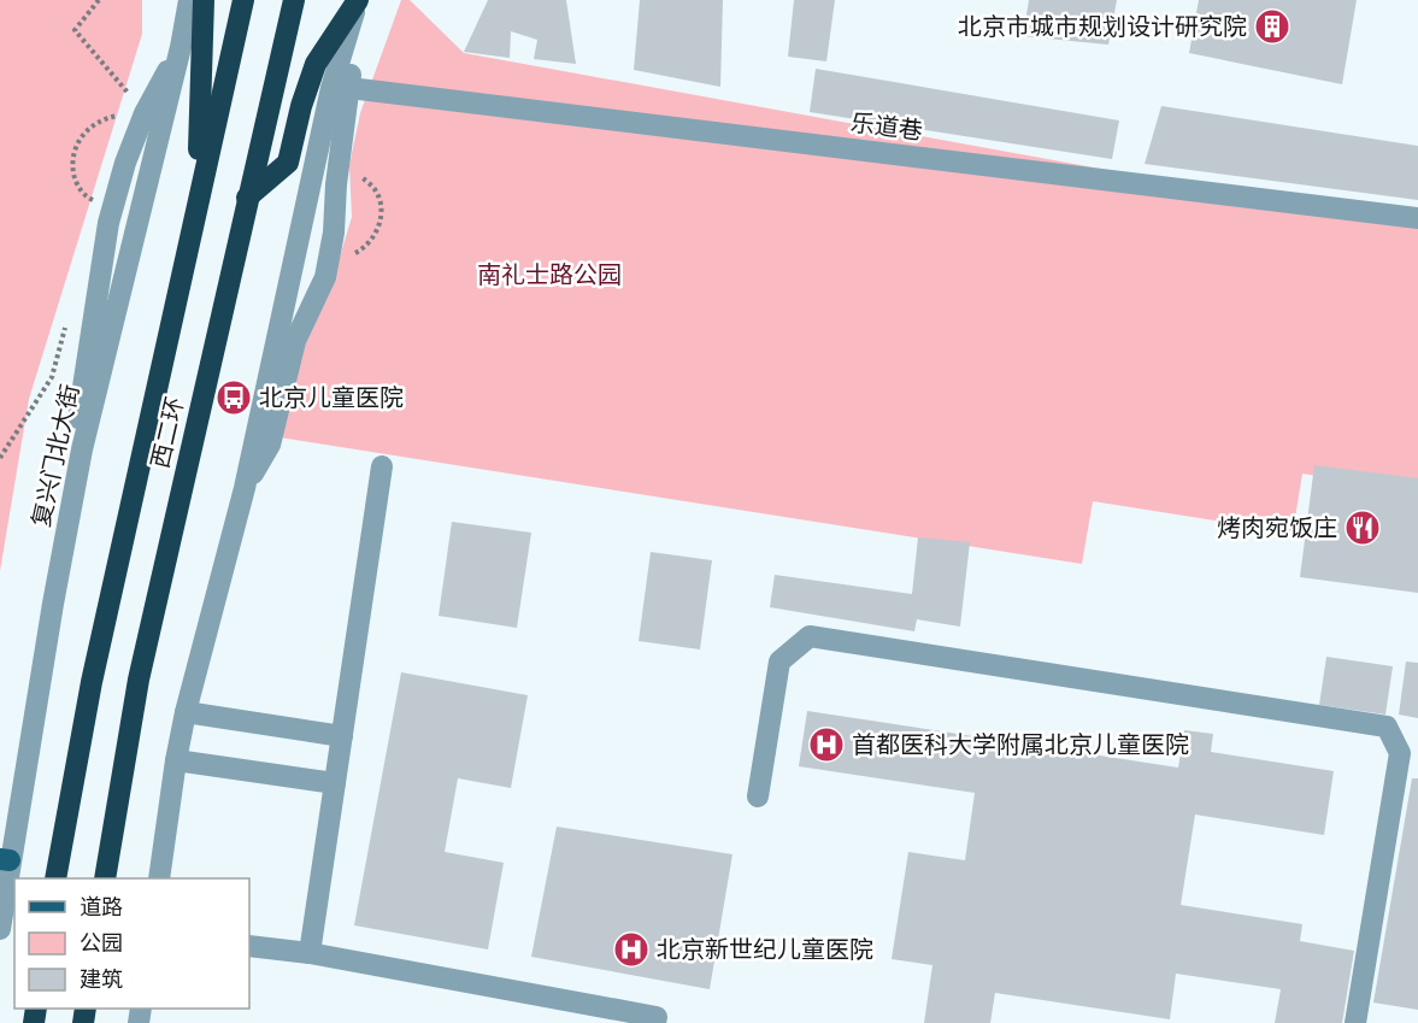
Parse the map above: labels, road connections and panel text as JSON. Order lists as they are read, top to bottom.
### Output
{
  "streets": {
    "highway": ["西二环"],
    "street": ["乐道巷", "复兴门北大街"]
  },
  "parks": ["南礼士路公园"],
  "places": {
    "building": ["北京市城市规划设计研究院"],
    "bus stop": ["北京儿童医院"],
    "restaurant": ["烤肉宛饭庄"],
    "hospital": ["首都医科大学附属北京儿童医院", "北京新世纪儿童医院"]
  },
  "legend": ["道路", "公园", "建筑"]
}
